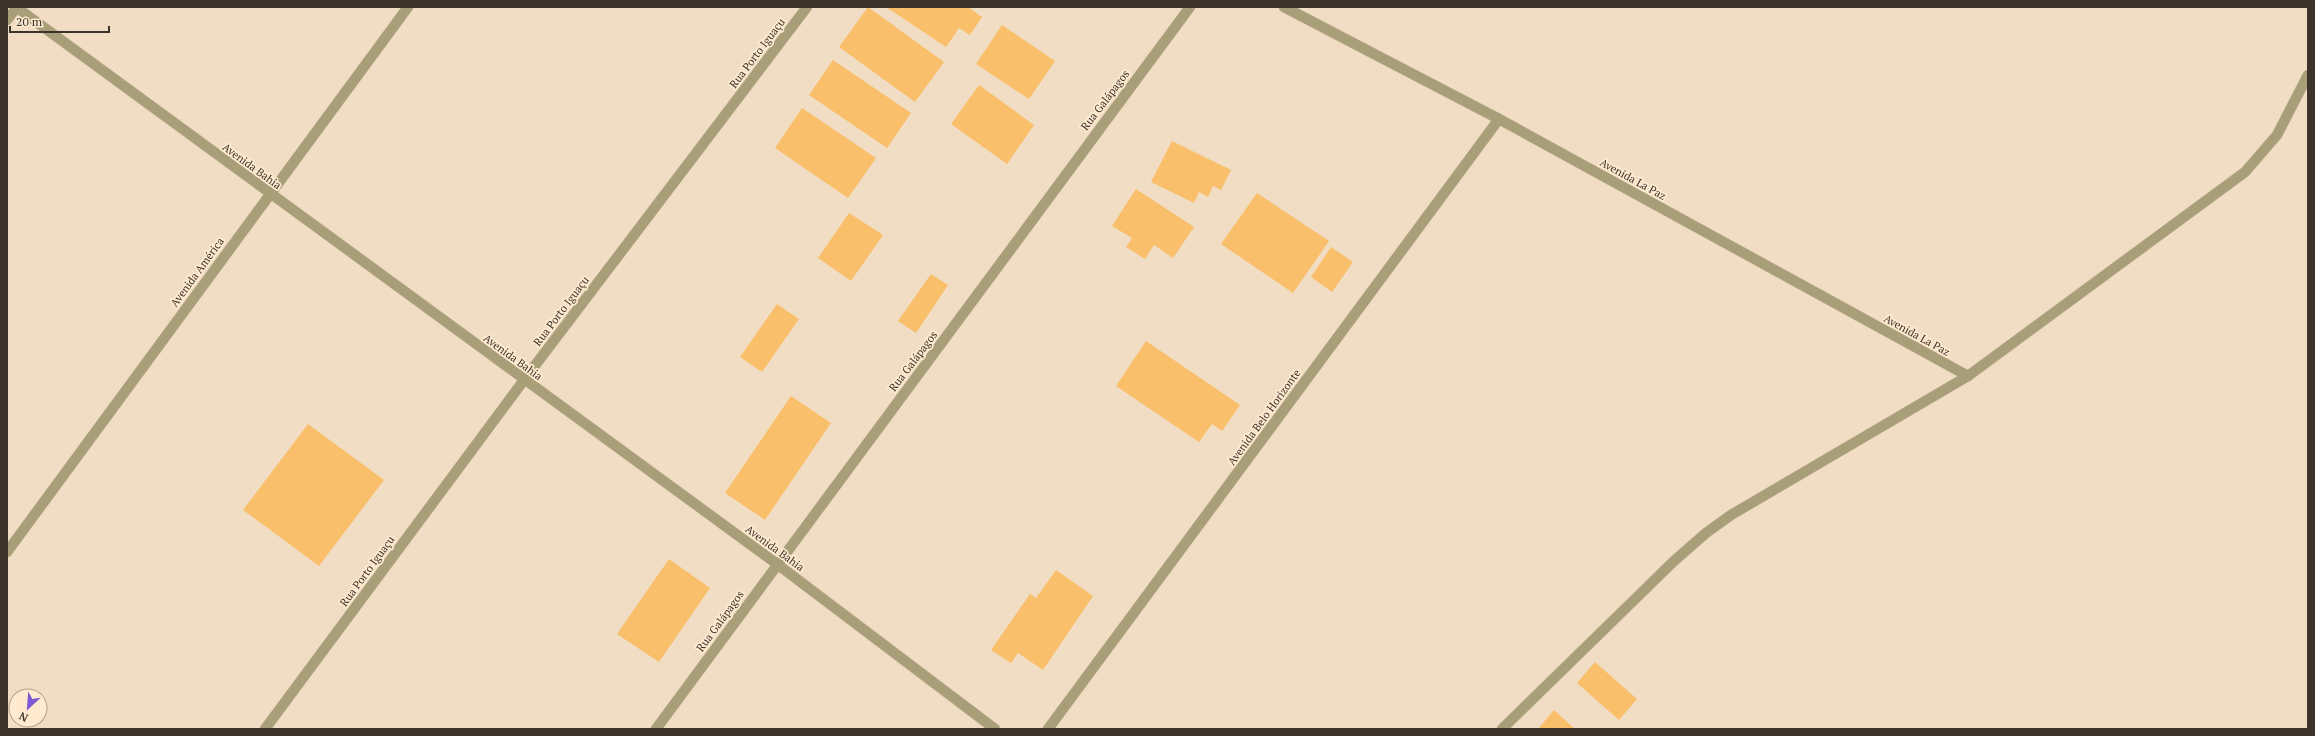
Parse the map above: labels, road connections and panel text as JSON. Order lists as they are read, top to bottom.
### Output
{
  "streets": {
    "street": [
      "Rua Porto Iguaçu",
      "Rua Galápagos",
      "Avenida Bahia",
      "Avenida La Paz",
      "Avenida América",
      "Avenida Belo Horizonte"
    ]
  },
  "crossings": [
    ["Rua Porto Iguaçu", "Avenida Bahia"],
    ["Rua Galápagos", "Avenida Bahia"],
    ["Avenida Bahia", "Avenida América"],
    ["Avenida La Paz", "Avenida Belo Horizonte"]
  ],
  "scale_bar": "20 m",
  "north": "bottom left"
}
